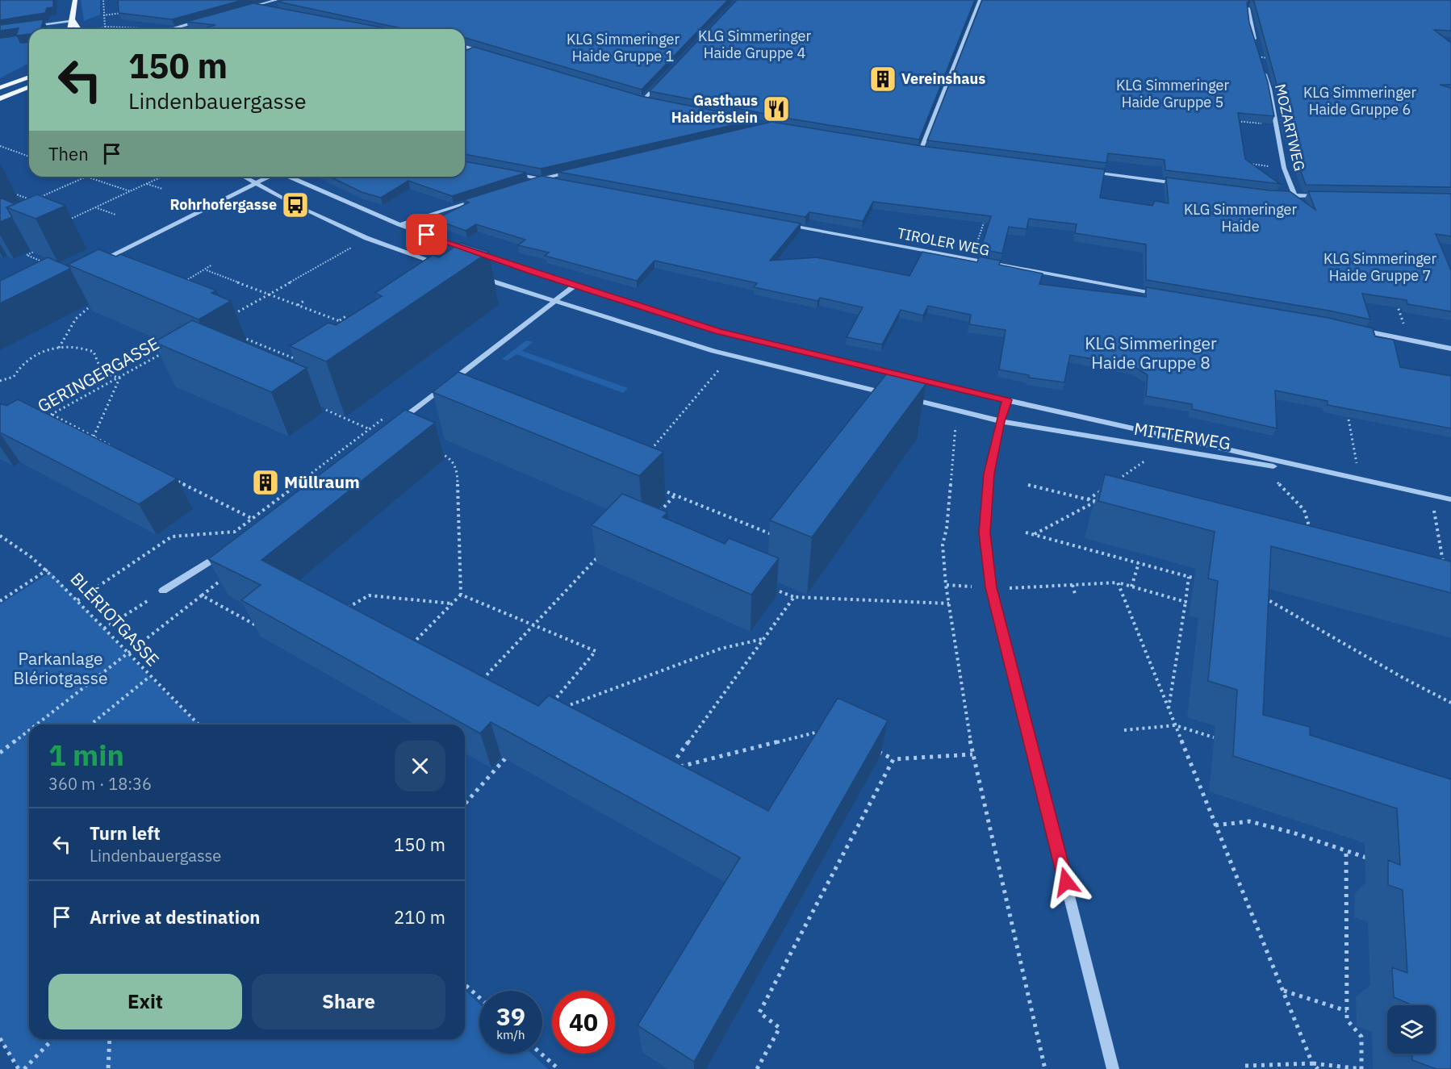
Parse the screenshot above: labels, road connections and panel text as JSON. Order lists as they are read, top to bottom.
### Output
{
  "streets": {
    "street": ["MOZARTWEG", "TIROLER WEG", "MITTERWEG"],
    "path": ["GERINGERGASSE", "BLÉRIOTGASSE"]
  },
  "parks": [
    "KLG Simmeringer Haide Gruppe 4",
    "KLG Simmeringer Haide Gruppe 1",
    "KLG Simmeringer Haide Gruppe 5",
    "KLG Simmeringer Haide Gruppe 6",
    "KLG Simmeringer Haide",
    "KLG Simmeringer Haide Gruppe 7",
    "KLG Simmeringer Haide Gruppe 8",
    "Parkanlage Blériotgasse"
  ],
  "places": {
    "building": ["Vereinshaus", "Müllraum"],
    "restaurant": ["Gasthaus Haideröslein"],
    "bus stop": ["Rohrhofergasse"]
  },
  "page": {
    "turn": ["150 m", "Lindenbauergasse"],
    "then": "Then",
    "heading": ["1 min", "360 m · 18:36"],
    "list": [
      {
        "name": "Turn left",
        "note": "Lindenbauergasse",
        "value": "150 m"
      },
      {
        "name": "Arrive at destination",
        "value": "210 m"
      }
    ],
    "buttons": ["Exit", "Share"],
    "speed": "39 km/h",
    "limit": "40"
  }
}
